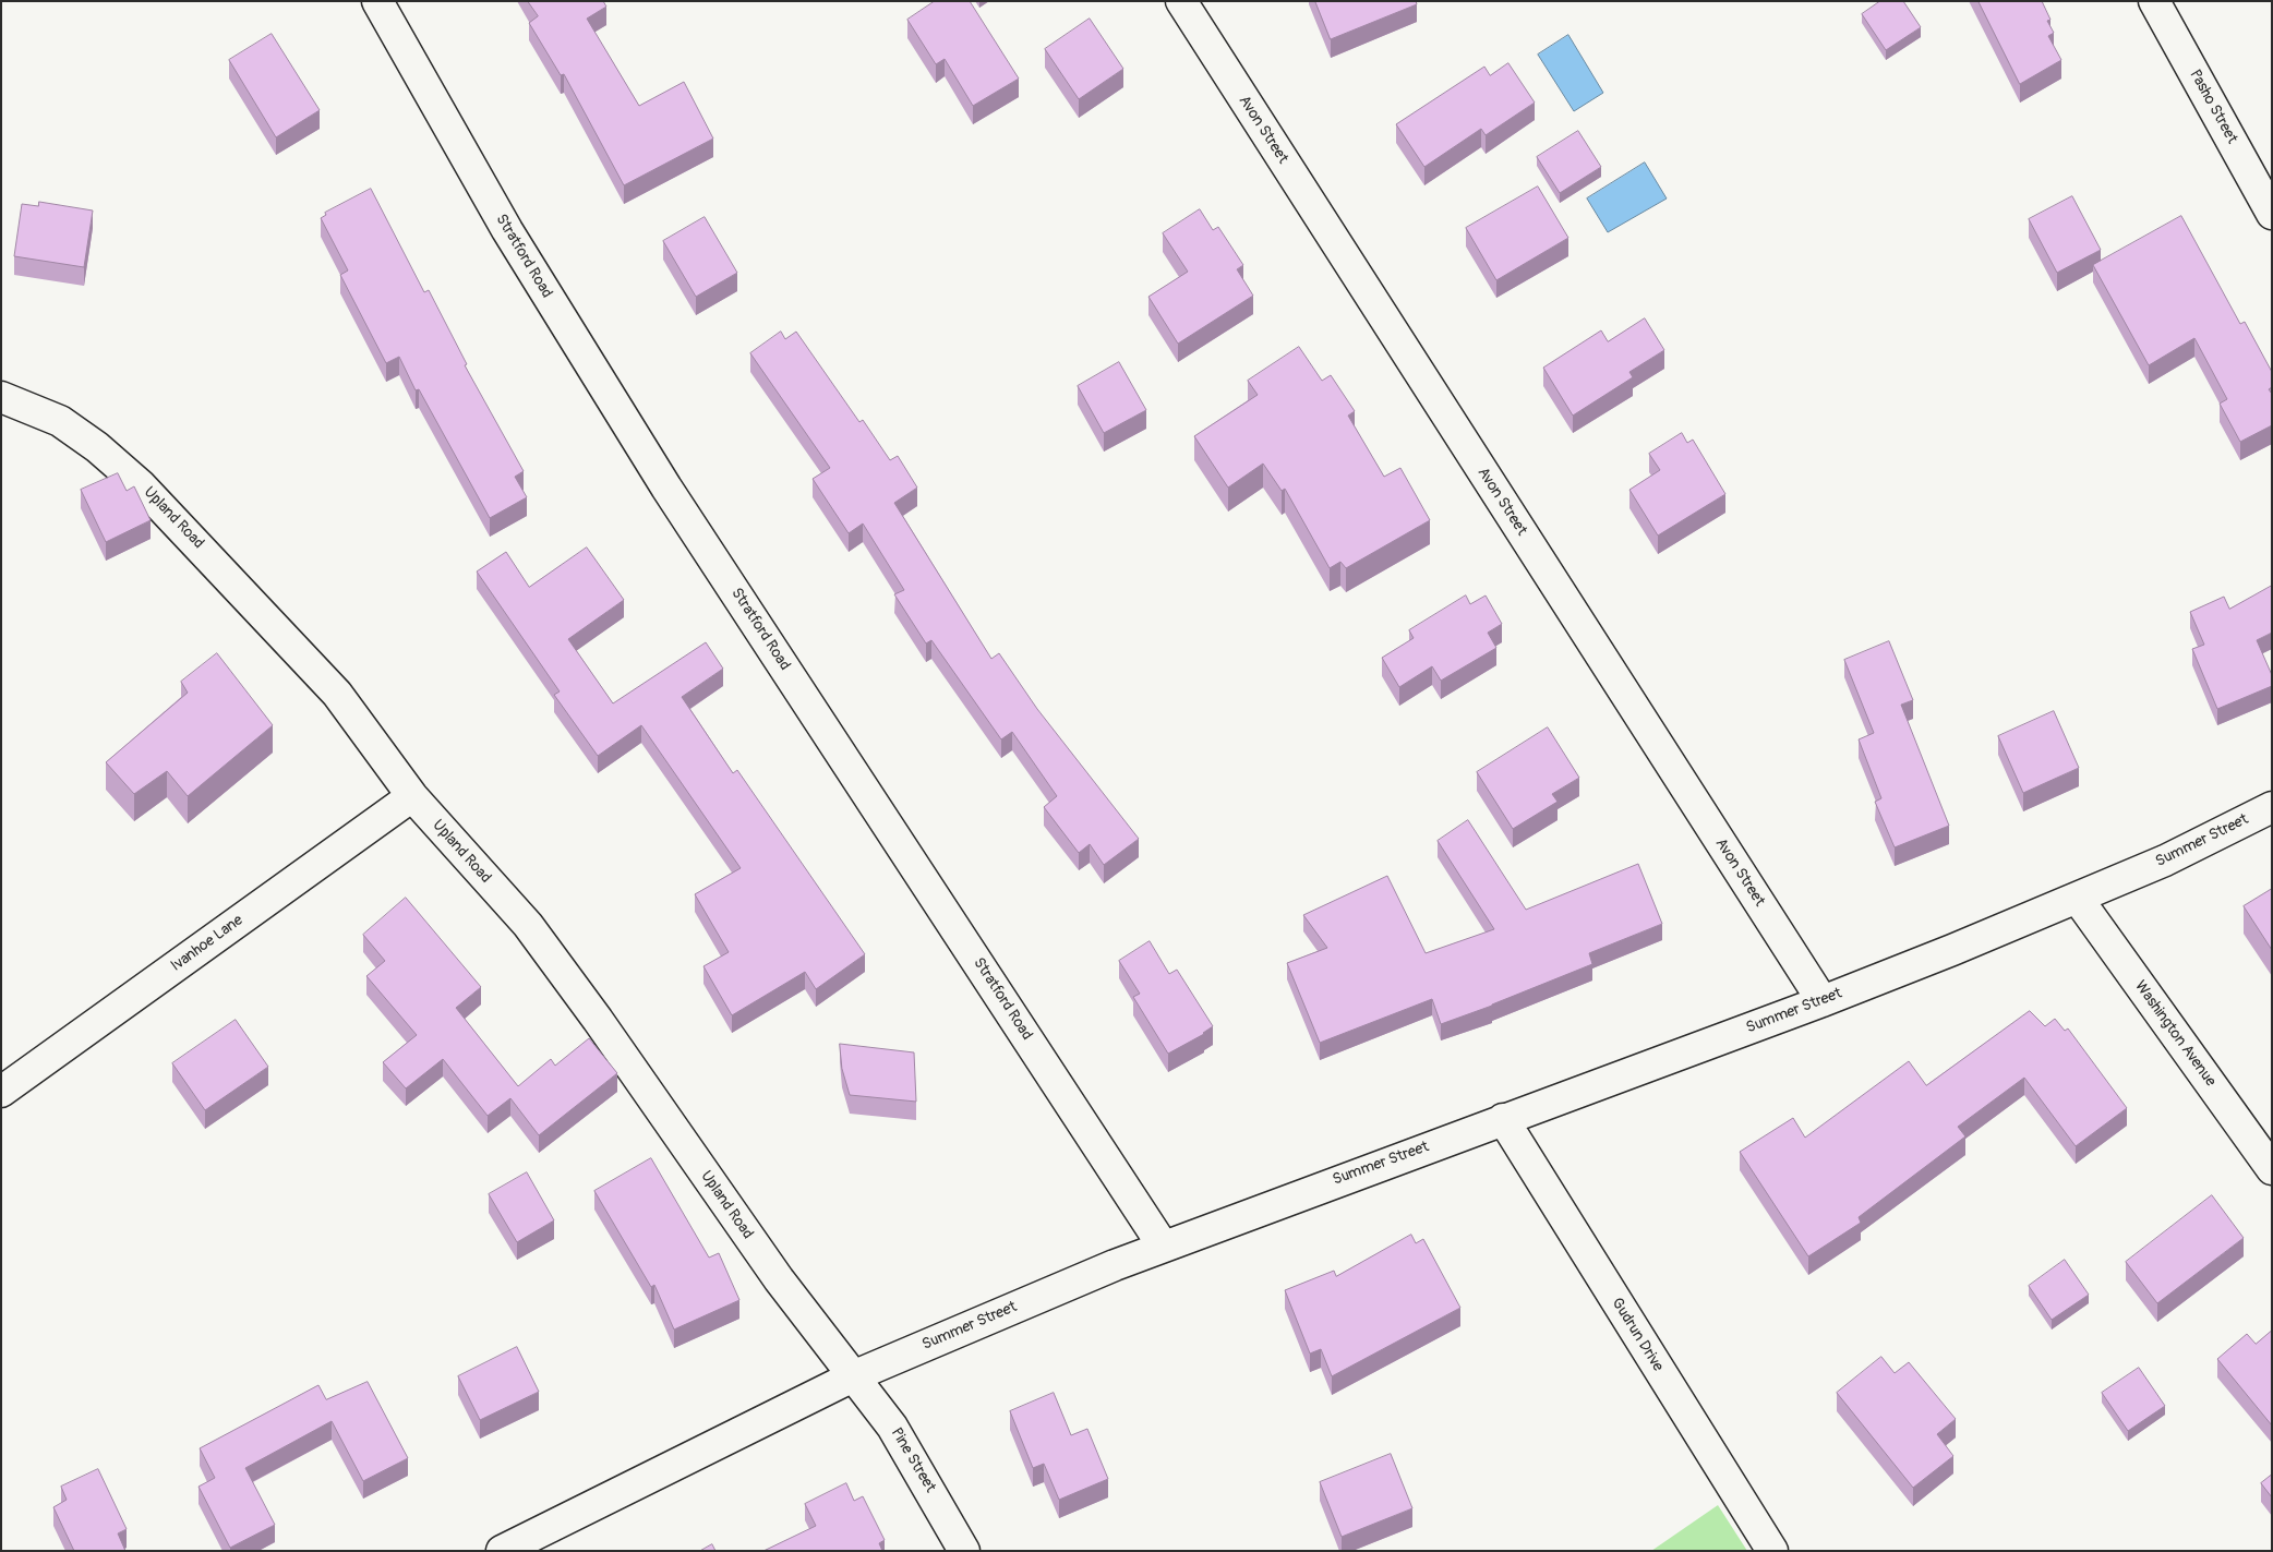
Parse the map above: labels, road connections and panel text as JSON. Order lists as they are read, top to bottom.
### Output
{
  "streets": {
    "street": [
      "Pasho Street",
      "Avon Street",
      "Stratford Road",
      "Upland Road",
      "Summer Street",
      "Ivanhoe Lane",
      "Washington Avenue",
      "Gudrun Drive",
      "Pine Street"
    ]
  },
  "crossings": [
    ["Avon Street", "Summer Street"],
    ["Stratford Road", "Summer Street"],
    ["Upland Road", "Summer Street"],
    ["Upland Road", "Ivanhoe Lane"],
    ["Upland Road", "Pine Street"],
    ["Summer Street", "Washington Avenue"],
    ["Summer Street", "Gudrun Drive"],
    ["Summer Street", "Pine Street"]
  ]
}
